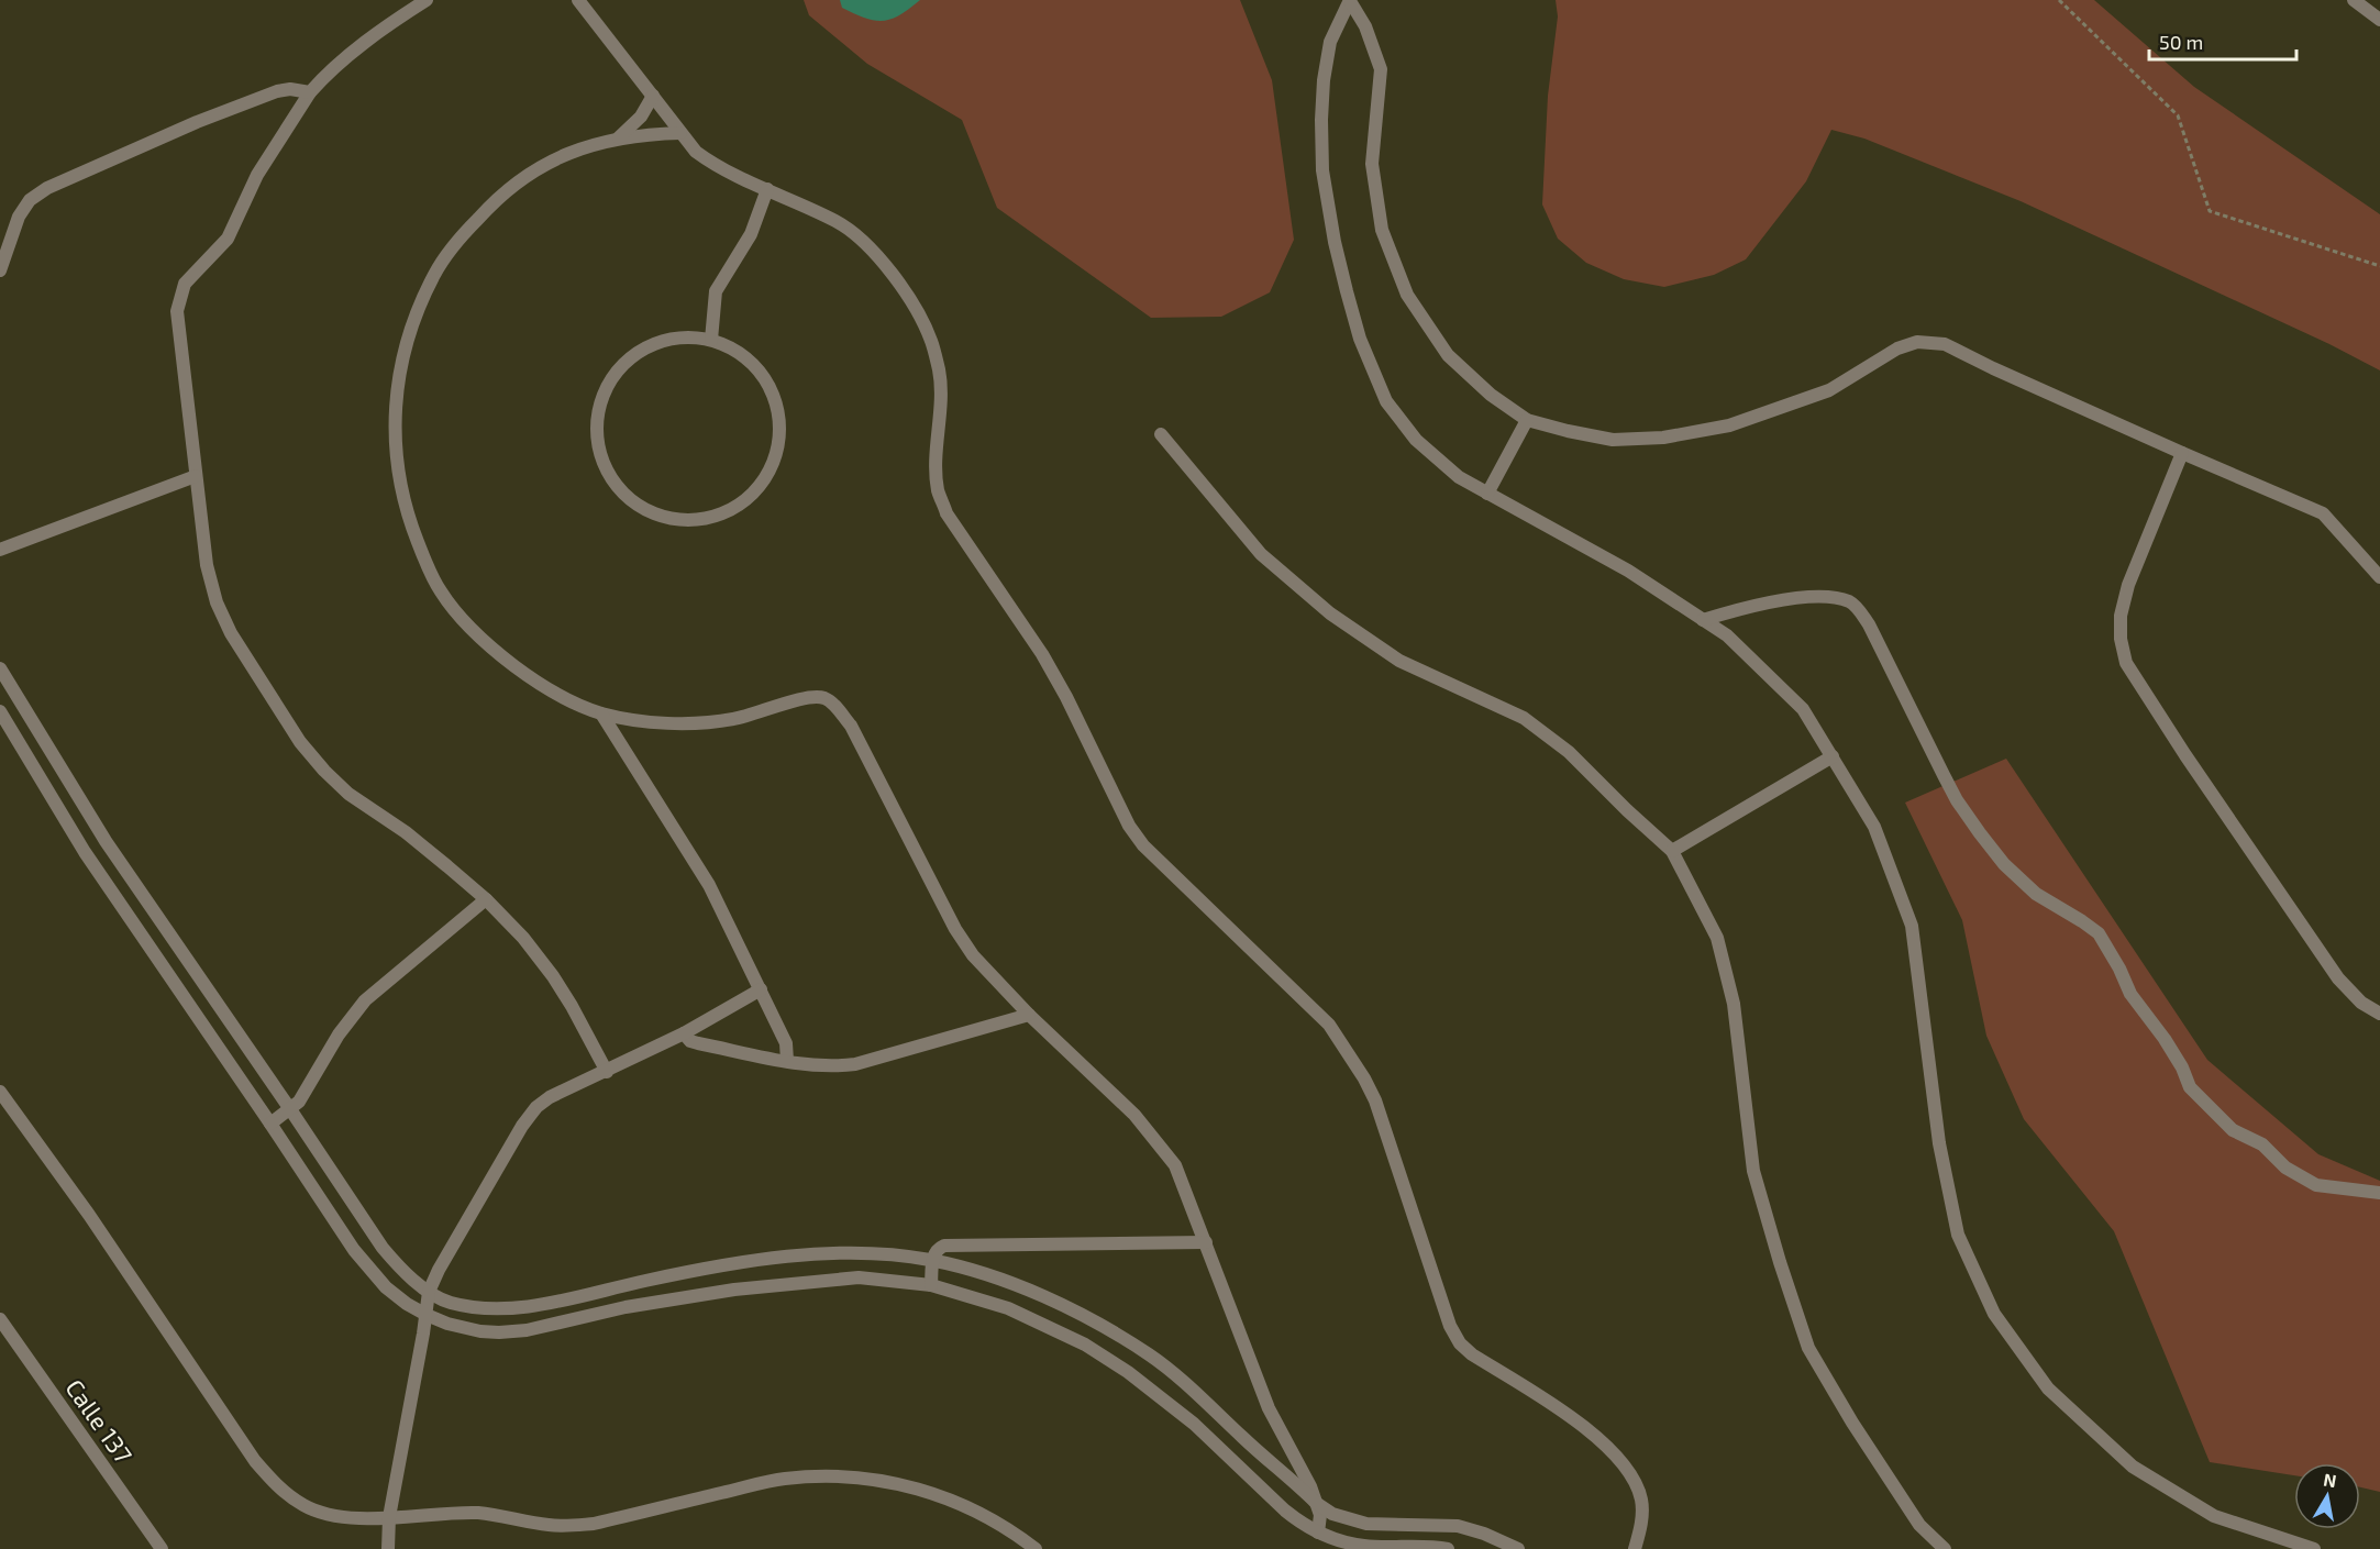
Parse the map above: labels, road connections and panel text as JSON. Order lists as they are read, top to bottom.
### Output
{
  "streets": {
    "street": ["Calle 137"]
  },
  "scale_bar": "50 m",
  "north": "top"
}
